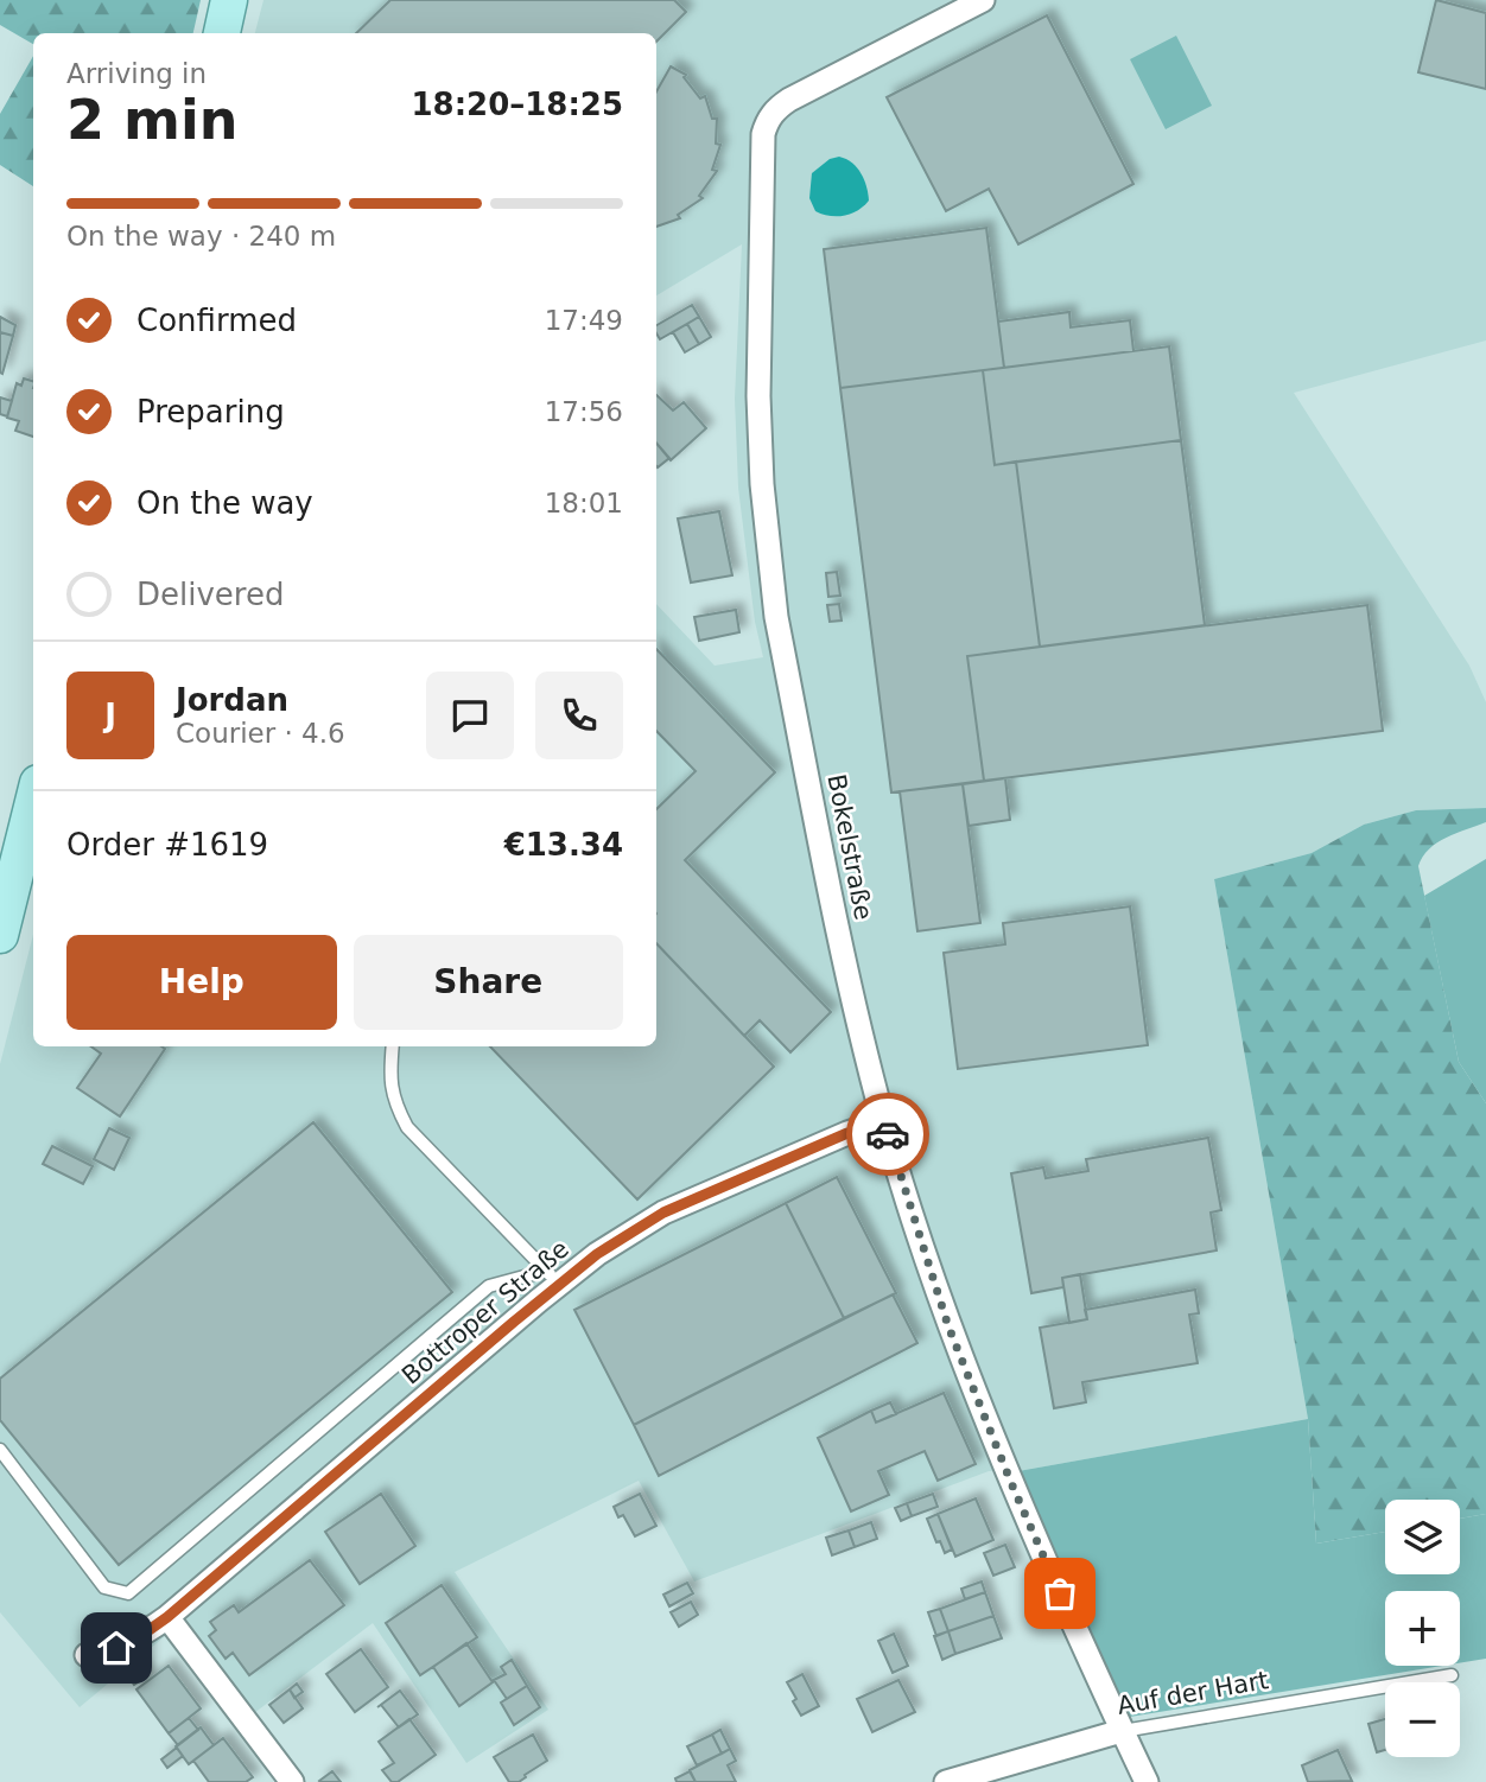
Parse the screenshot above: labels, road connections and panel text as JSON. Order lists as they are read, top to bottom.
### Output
{
  "streets": {
    "street": ["Bokelstraße", "Bottroper Straße", "Auf der Hart"]
  },
  "crossings": [
    ["Bokelstraße", "Bottroper Straße"],
    ["Bokelstraße", "Auf der Hart"]
  ],
  "page": {
    "heading": ["2 min", "Arriving in", "18:20–18:25"],
    "panel": [
      "Jordan",
      "Courier · 4.6",
      "Order #1619",
      "€13.34"
    ],
    "bar": "On the way · 240 m",
    "list": [
      ["Confirmed", "17:49"],
      ["Preparing", "17:56"],
      ["On the way", "18:01"],
      "Delivered"
    ],
    "round": "J",
    "buttons": ["Help", "Share"],
    "map_buttons": ["+", "−"]
  }
}
